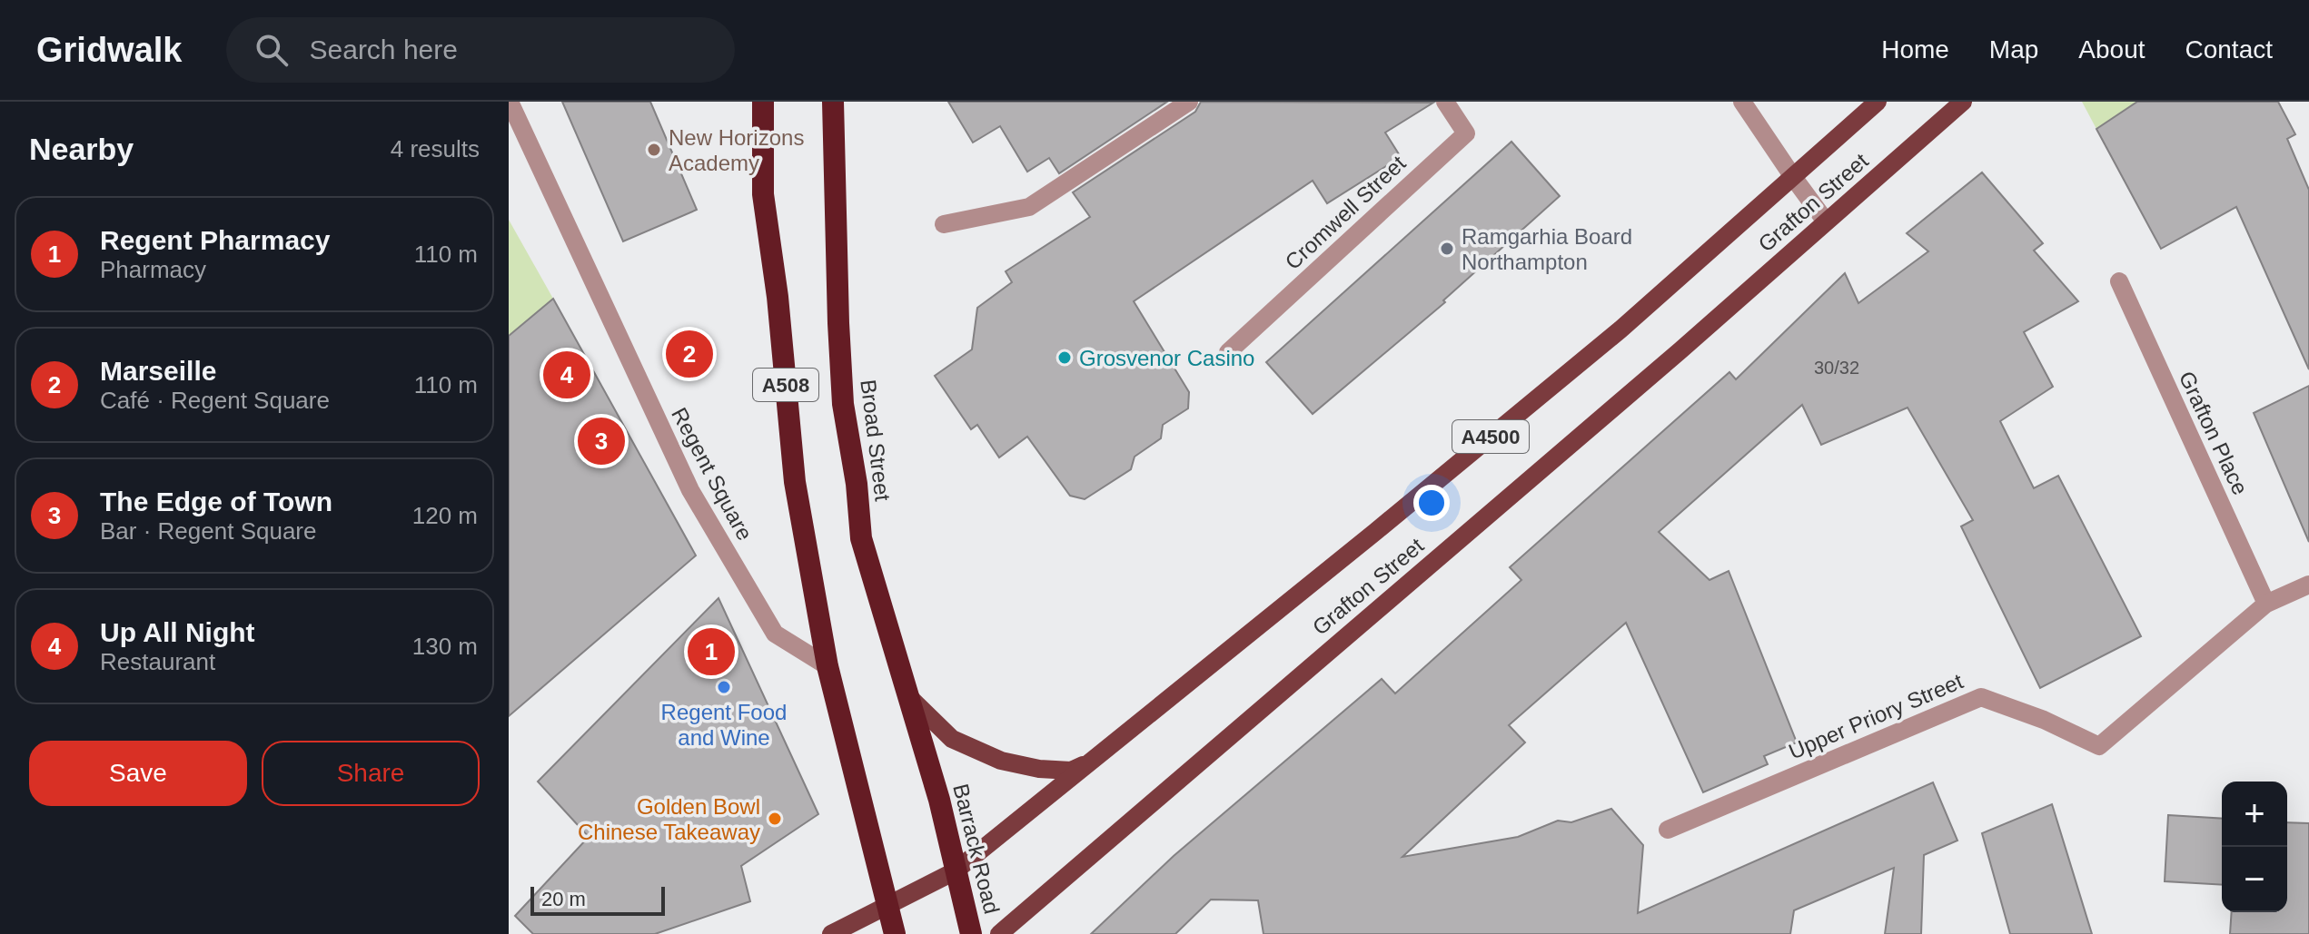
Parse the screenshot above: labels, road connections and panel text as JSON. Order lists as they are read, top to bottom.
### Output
{
  "streets": {
    "highway": ["A508", "Broad Street", "Barrack Road"],
    "main road": ["Grafton Street", "A4500"],
    "street": [
      "Cromwell Street",
      "Grafton Place",
      "Regent Square",
      "Upper Priory Street"
    ]
  },
  "crossings": [
    ["Grafton Street", "A508"],
    ["Grafton Street", "Barrack Road"],
    ["A508", "Regent Square"],
    ["Grafton Place", "Upper Priory Street"],
    ["Broad Street", "Barrack Road"]
  ],
  "places": [
    "New Horizons Academy",
    "Ramgarhia Board Northampton",
    "Grosvenor Casino",
    "Regent Food and Wine",
    "Golden Bowl Chinese Takeaway"
  ],
  "house_numbers": ["30/32"],
  "scale_bar": "20 m",
  "page": {
    "header": "Gridwalk",
    "search": "Search here",
    "nav": [
      "Home",
      "Map",
      "About",
      "Contact"
    ],
    "heading": ["Nearby", "4 results"],
    "list": [
      {
        "mark": "1",
        "name": "Regent Pharmacy",
        "note": "Pharmacy",
        "value": "110 m"
      },
      {
        "mark": "2",
        "name": "Marseille",
        "note": "Café · Regent Square",
        "value": "110 m"
      },
      {
        "mark": "3",
        "name": "The Edge of Town",
        "note": "Bar · Regent Square",
        "value": "120 m"
      },
      {
        "mark": "4",
        "name": "Up All Night",
        "note": "Restaurant",
        "value": "130 m"
      }
    ],
    "pins": [
      "2",
      "4",
      "3",
      "1"
    ],
    "buttons": ["Save", "Share"],
    "map_buttons": ["+", "−"],
    "scale": "20 m"
  }
}
